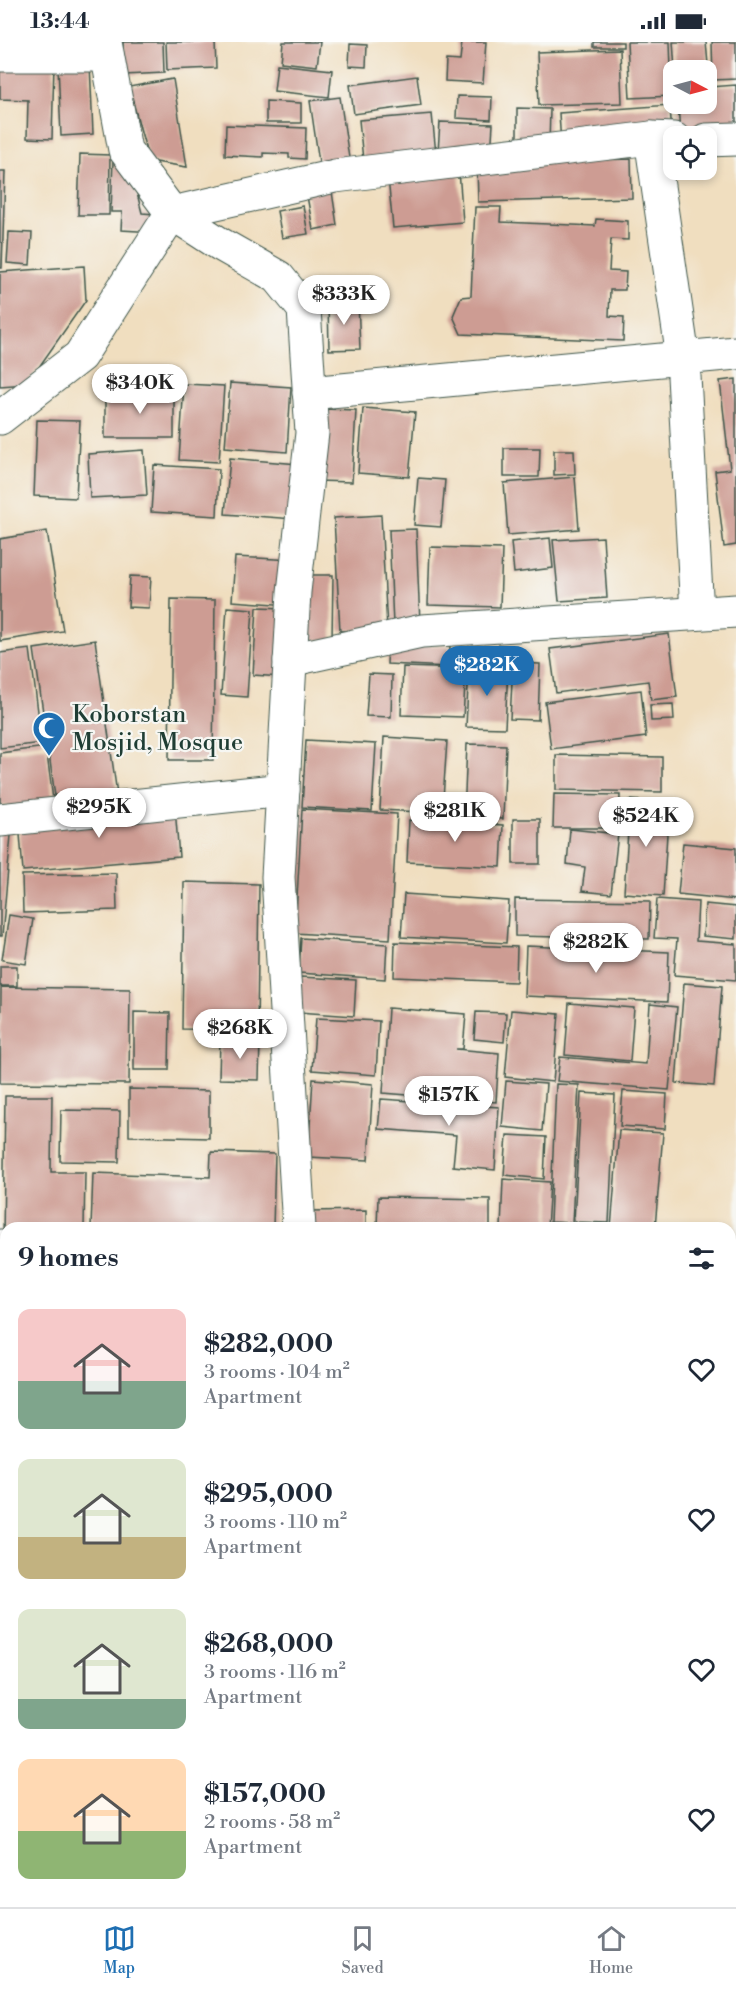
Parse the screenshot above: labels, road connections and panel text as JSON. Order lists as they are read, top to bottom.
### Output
{
  "places": {
    "mosque": ["Koborstan Mosjid, Mosque"]
  },
  "north": "right",
  "page": {
    "status": "13:44",
    "price": [
      "$333K",
      "$340K",
      "$282K",
      "$295K",
      "$281K",
      "$524K",
      "$282K",
      "$268K",
      "$157K"
    ],
    "heading": "9 homes",
    "list": [
      {
        "name": "$282,000",
        "note": "3 rooms · 104 m² · Apartment"
      },
      {
        "name": "$295,000",
        "note": "3 rooms · 110 m² · Apartment"
      },
      {
        "name": "$268,000",
        "note": "3 rooms · 116 m² · Apartment"
      },
      {
        "name": "$157,000",
        "note": "2 rooms · 58 m² · Apartment"
      }
    ],
    "tabs": ["Map", "Saved", "Home"]
  }
}
